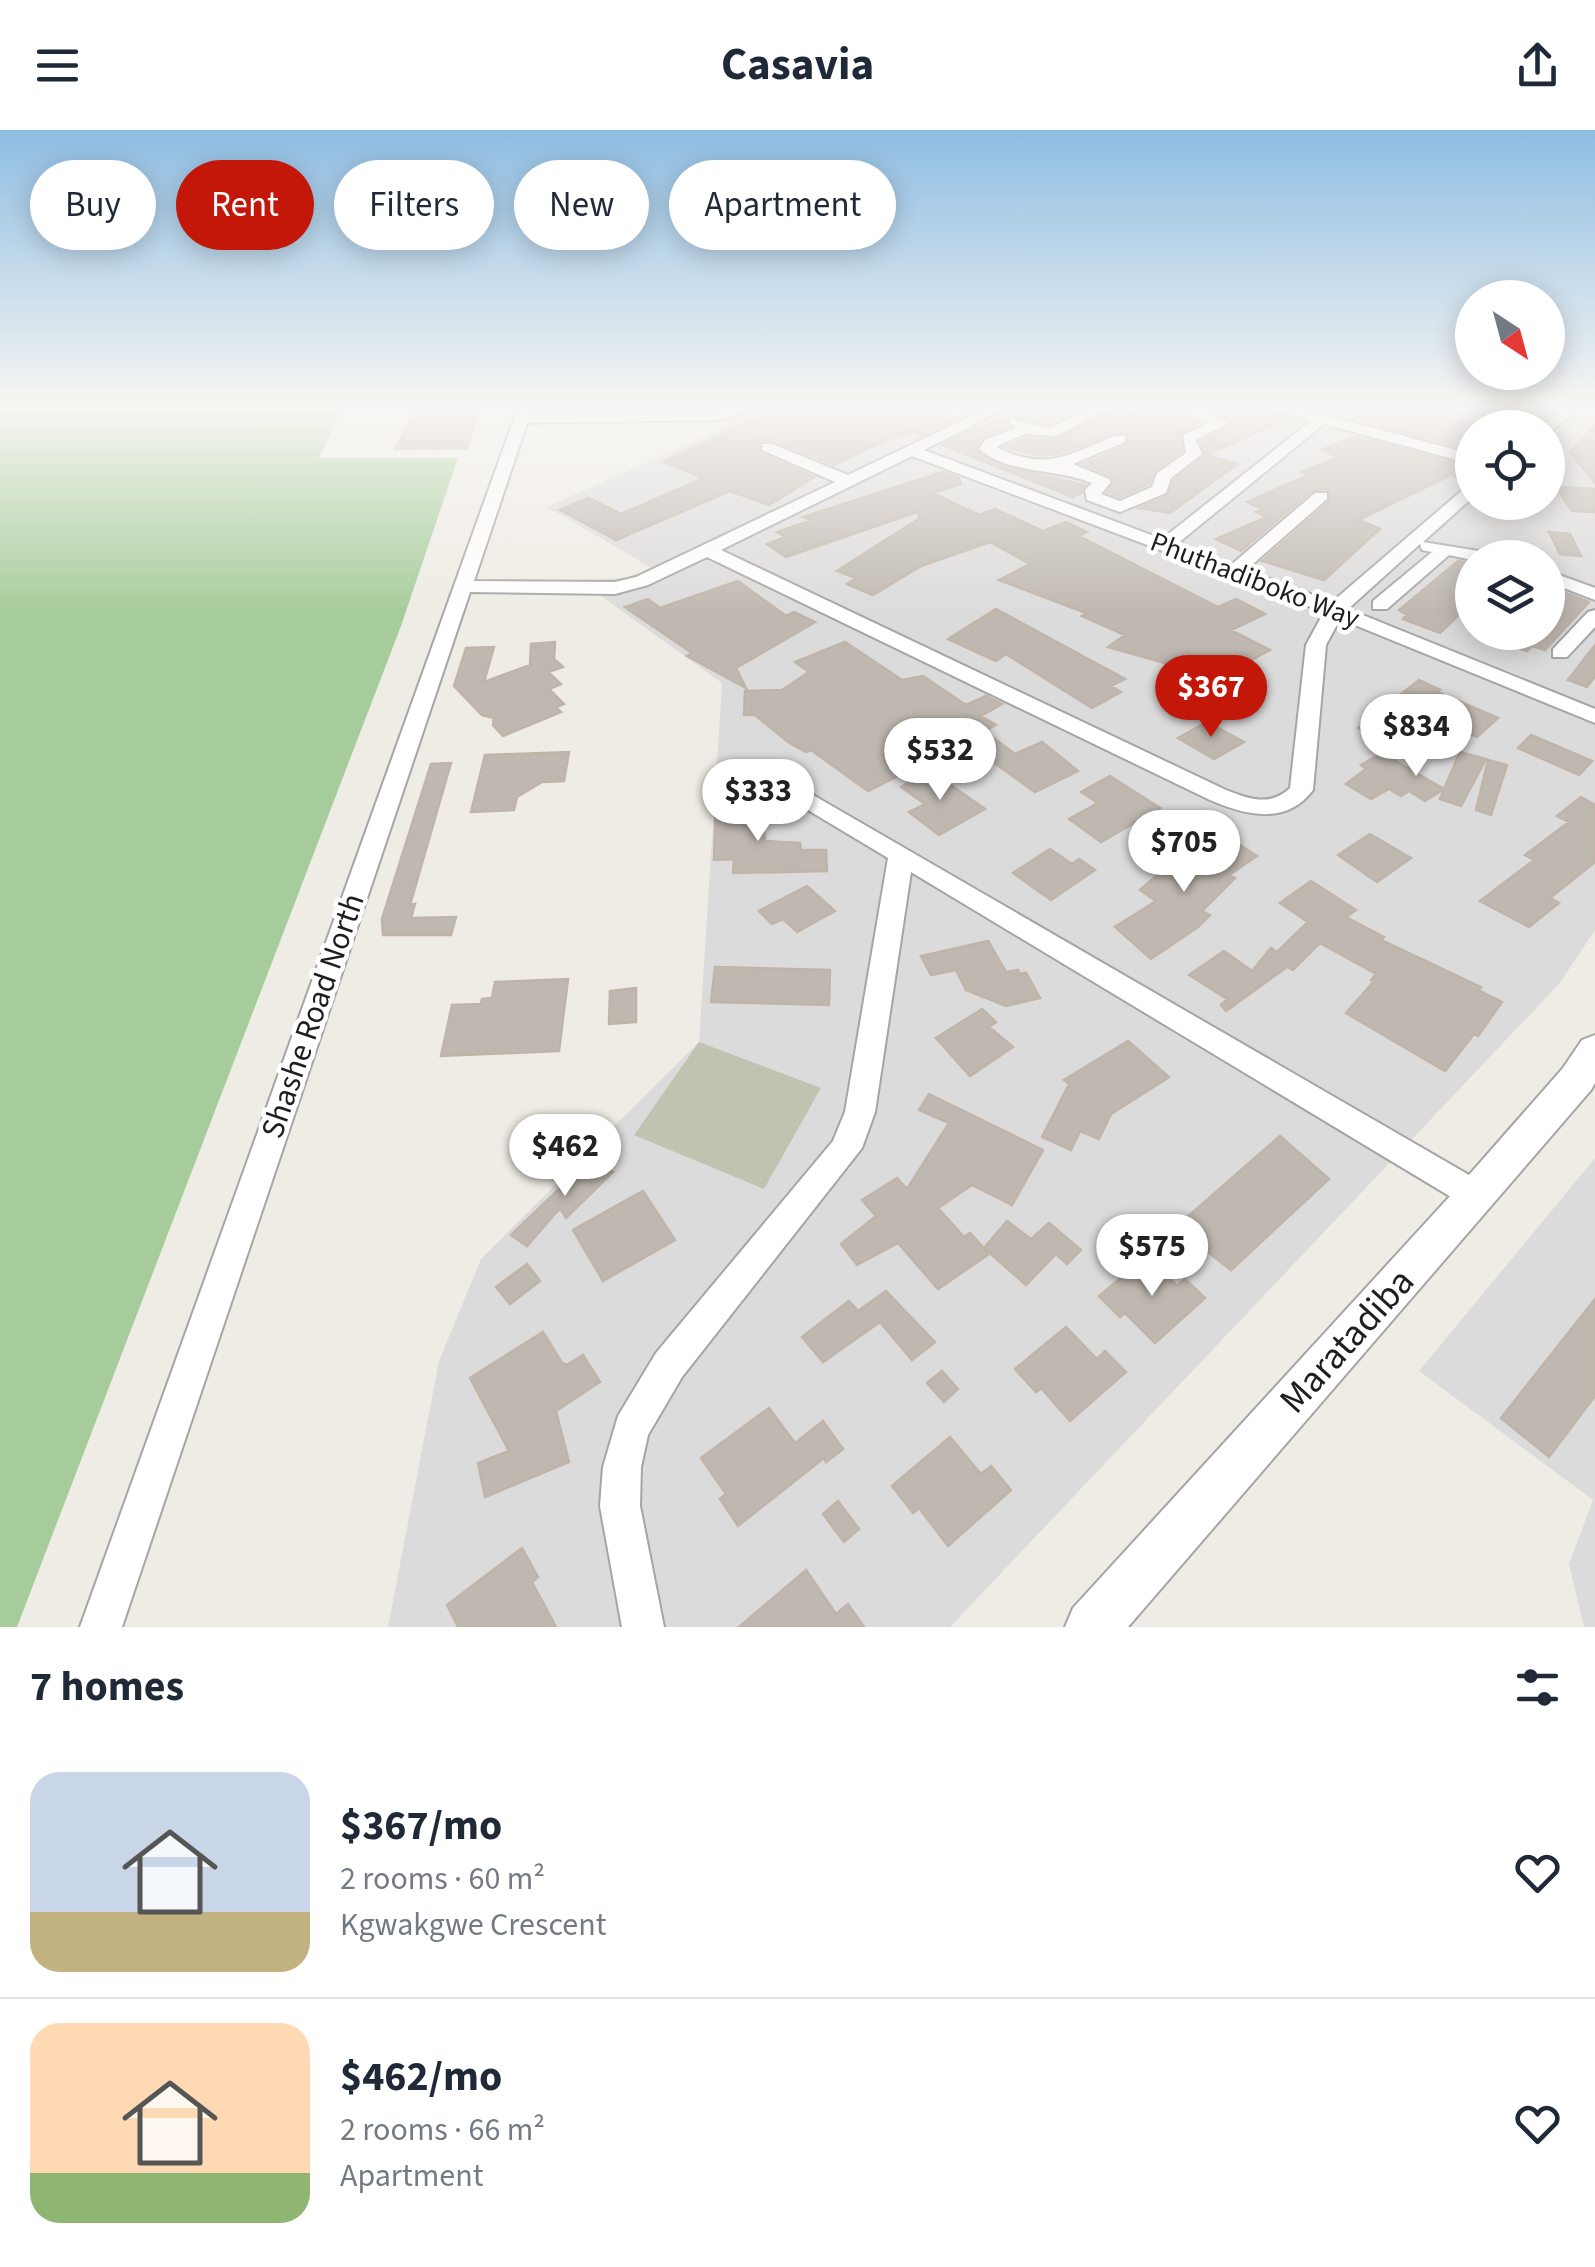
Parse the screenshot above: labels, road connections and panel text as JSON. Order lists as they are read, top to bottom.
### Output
{
  "streets": {
    "street": ["Phuthadiboko Way", "Shashe Road North", "Maratadiba"]
  },
  "north": "bottom right",
  "page": {
    "header": "Casavia",
    "chip": [
      "Buy",
      "Rent",
      "Filters",
      "New",
      "Apartment"
    ],
    "price": [
      "$367",
      "$834",
      "$532",
      "$333",
      "$705",
      "$462",
      "$575"
    ],
    "heading": "7 homes",
    "list": [
      {
        "name": "$367/mo",
        "note": "2 rooms · 60 m² · Kgwakgwe Crescent"
      },
      {
        "name": "$462/mo",
        "note": "2 rooms · 66 m² · Apartment"
      }
    ]
  }
}
